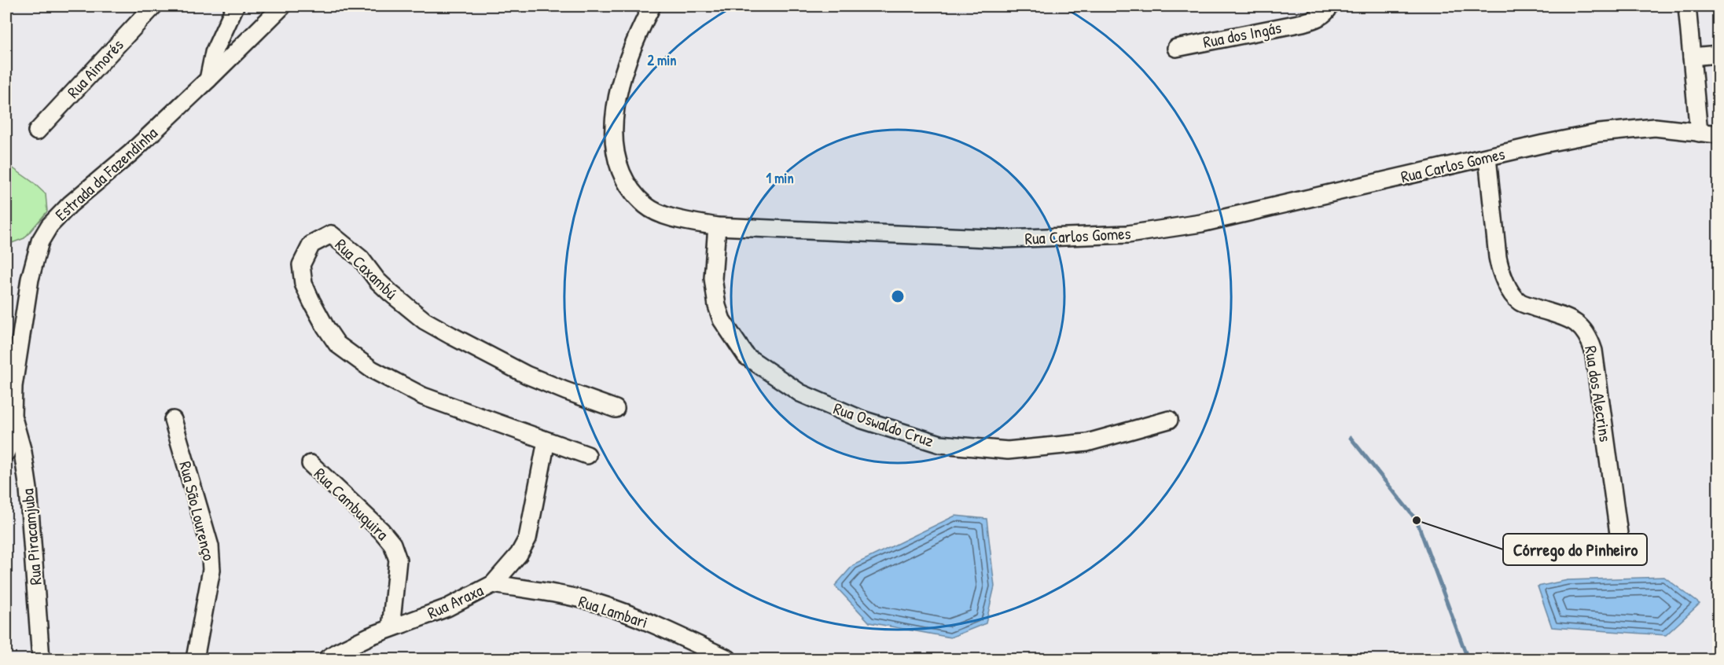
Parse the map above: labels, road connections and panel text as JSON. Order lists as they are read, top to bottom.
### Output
{
  "streets": {
    "street": [
      "Rua dos Ingás",
      "Rua Aimorés",
      "Rua Carlos Gomes",
      "Estrada da Fazendinha",
      "Rua Caxambú",
      "Rua dos Alecrins",
      "Rua Oswaldo Cruz",
      "Rua Cambuquira",
      "Rua São Lourenço",
      "Rua Piracamjuba",
      "Rua Araxa",
      "Rua Lambari"
    ]
  },
  "crossings": [
    ["Rua Carlos Gomes", "Rua dos Alecrins"],
    ["Rua Carlos Gomes", "Rua Oswaldo Cruz"],
    ["Estrada da Fazendinha", "Rua Piracamjuba"],
    ["Rua Caxambú", "Rua Araxa"],
    ["Rua Cambuquira", "Rua Araxa"],
    ["Rua Araxa", "Rua Lambari"]
  ],
  "places": ["Córrego do Pinheiro"],
  "rings": ["2 min", "1 min"]
}
